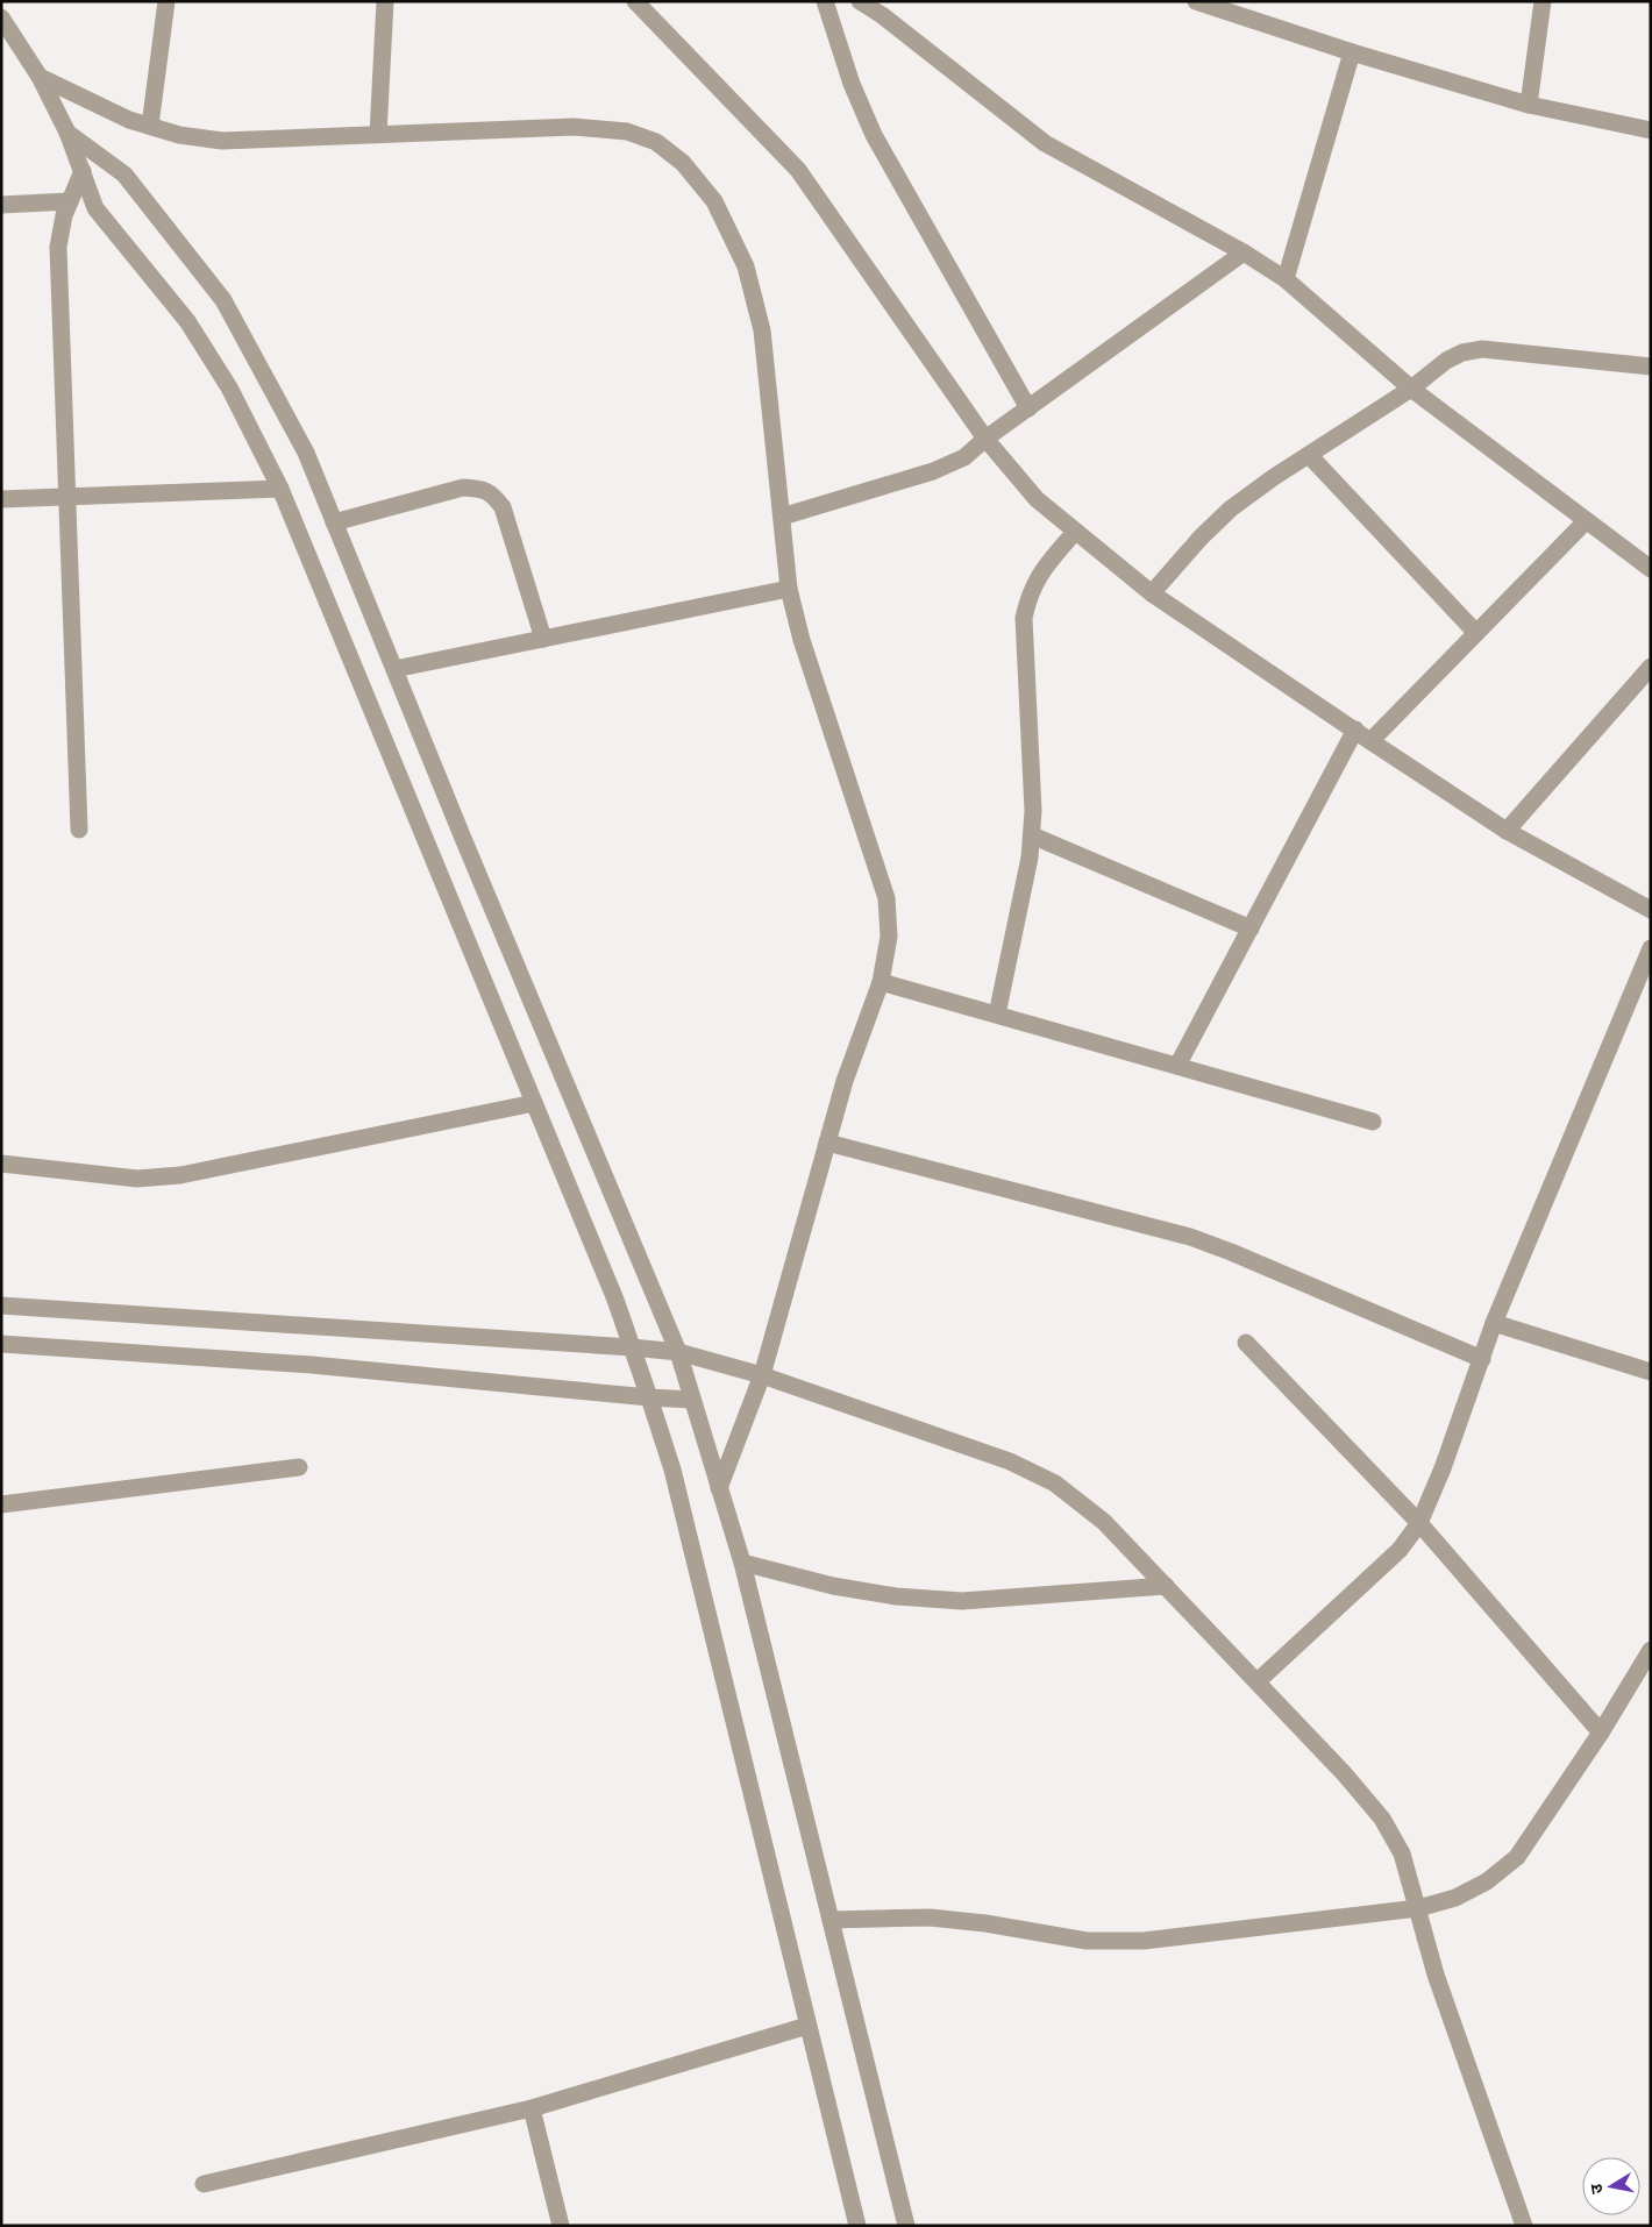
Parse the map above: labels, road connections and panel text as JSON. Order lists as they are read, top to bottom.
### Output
{
  "north": "left"
}
